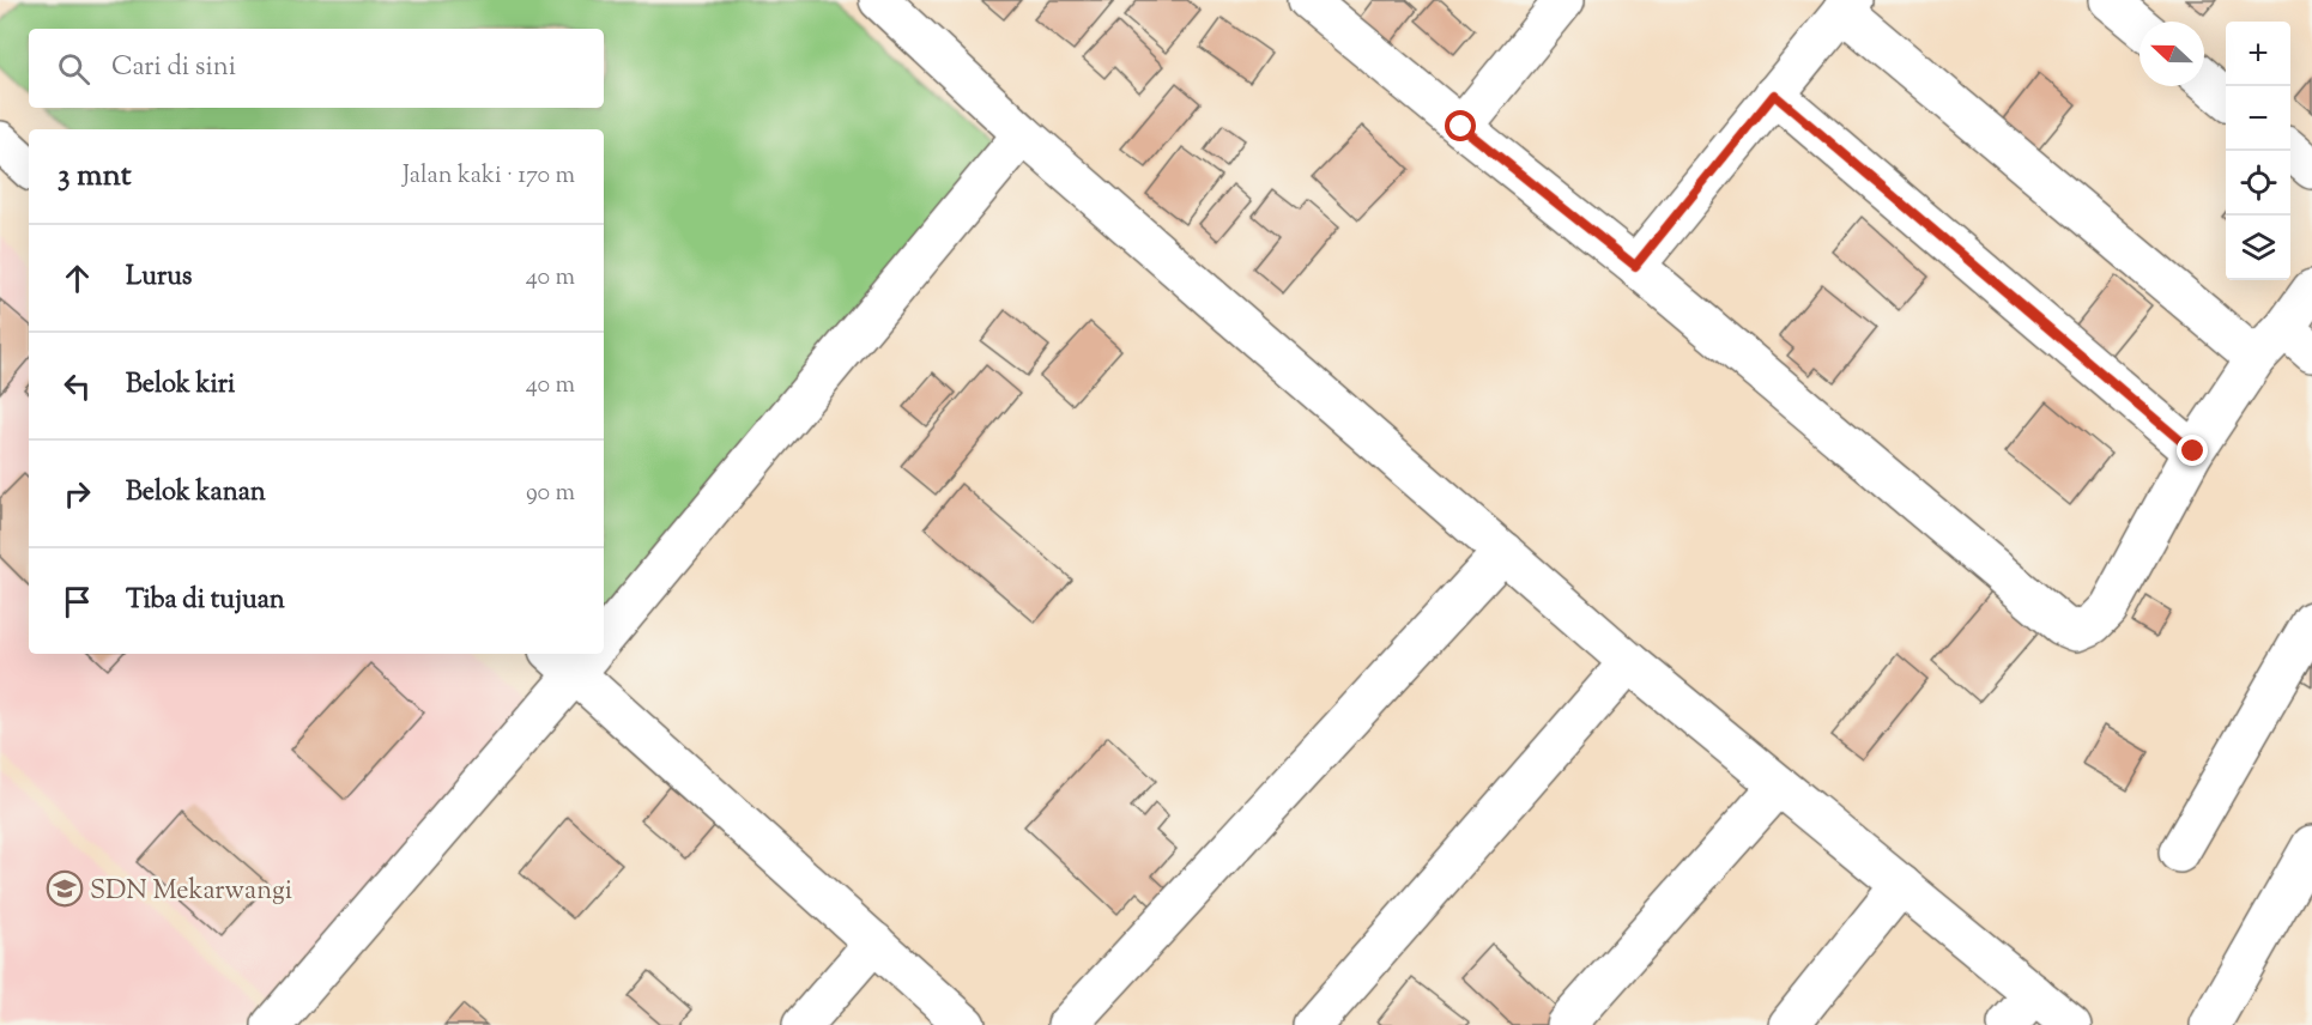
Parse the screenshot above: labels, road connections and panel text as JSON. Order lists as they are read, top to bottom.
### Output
{
  "places": {
    "school or university": ["SDN Mekarwangi"]
  },
  "north": "left",
  "page": {
    "map_buttons": ["+", "−"],
    "search": "Cari di sini",
    "heading": ["3 mnt", "Jalan kaki · 170 m"],
    "list": [
      ["Lurus", "40 m"],
      ["Belok kiri", "40 m"],
      ["Belok kanan", "90 m"],
      "Tiba di tujuan"
    ]
  }
}
